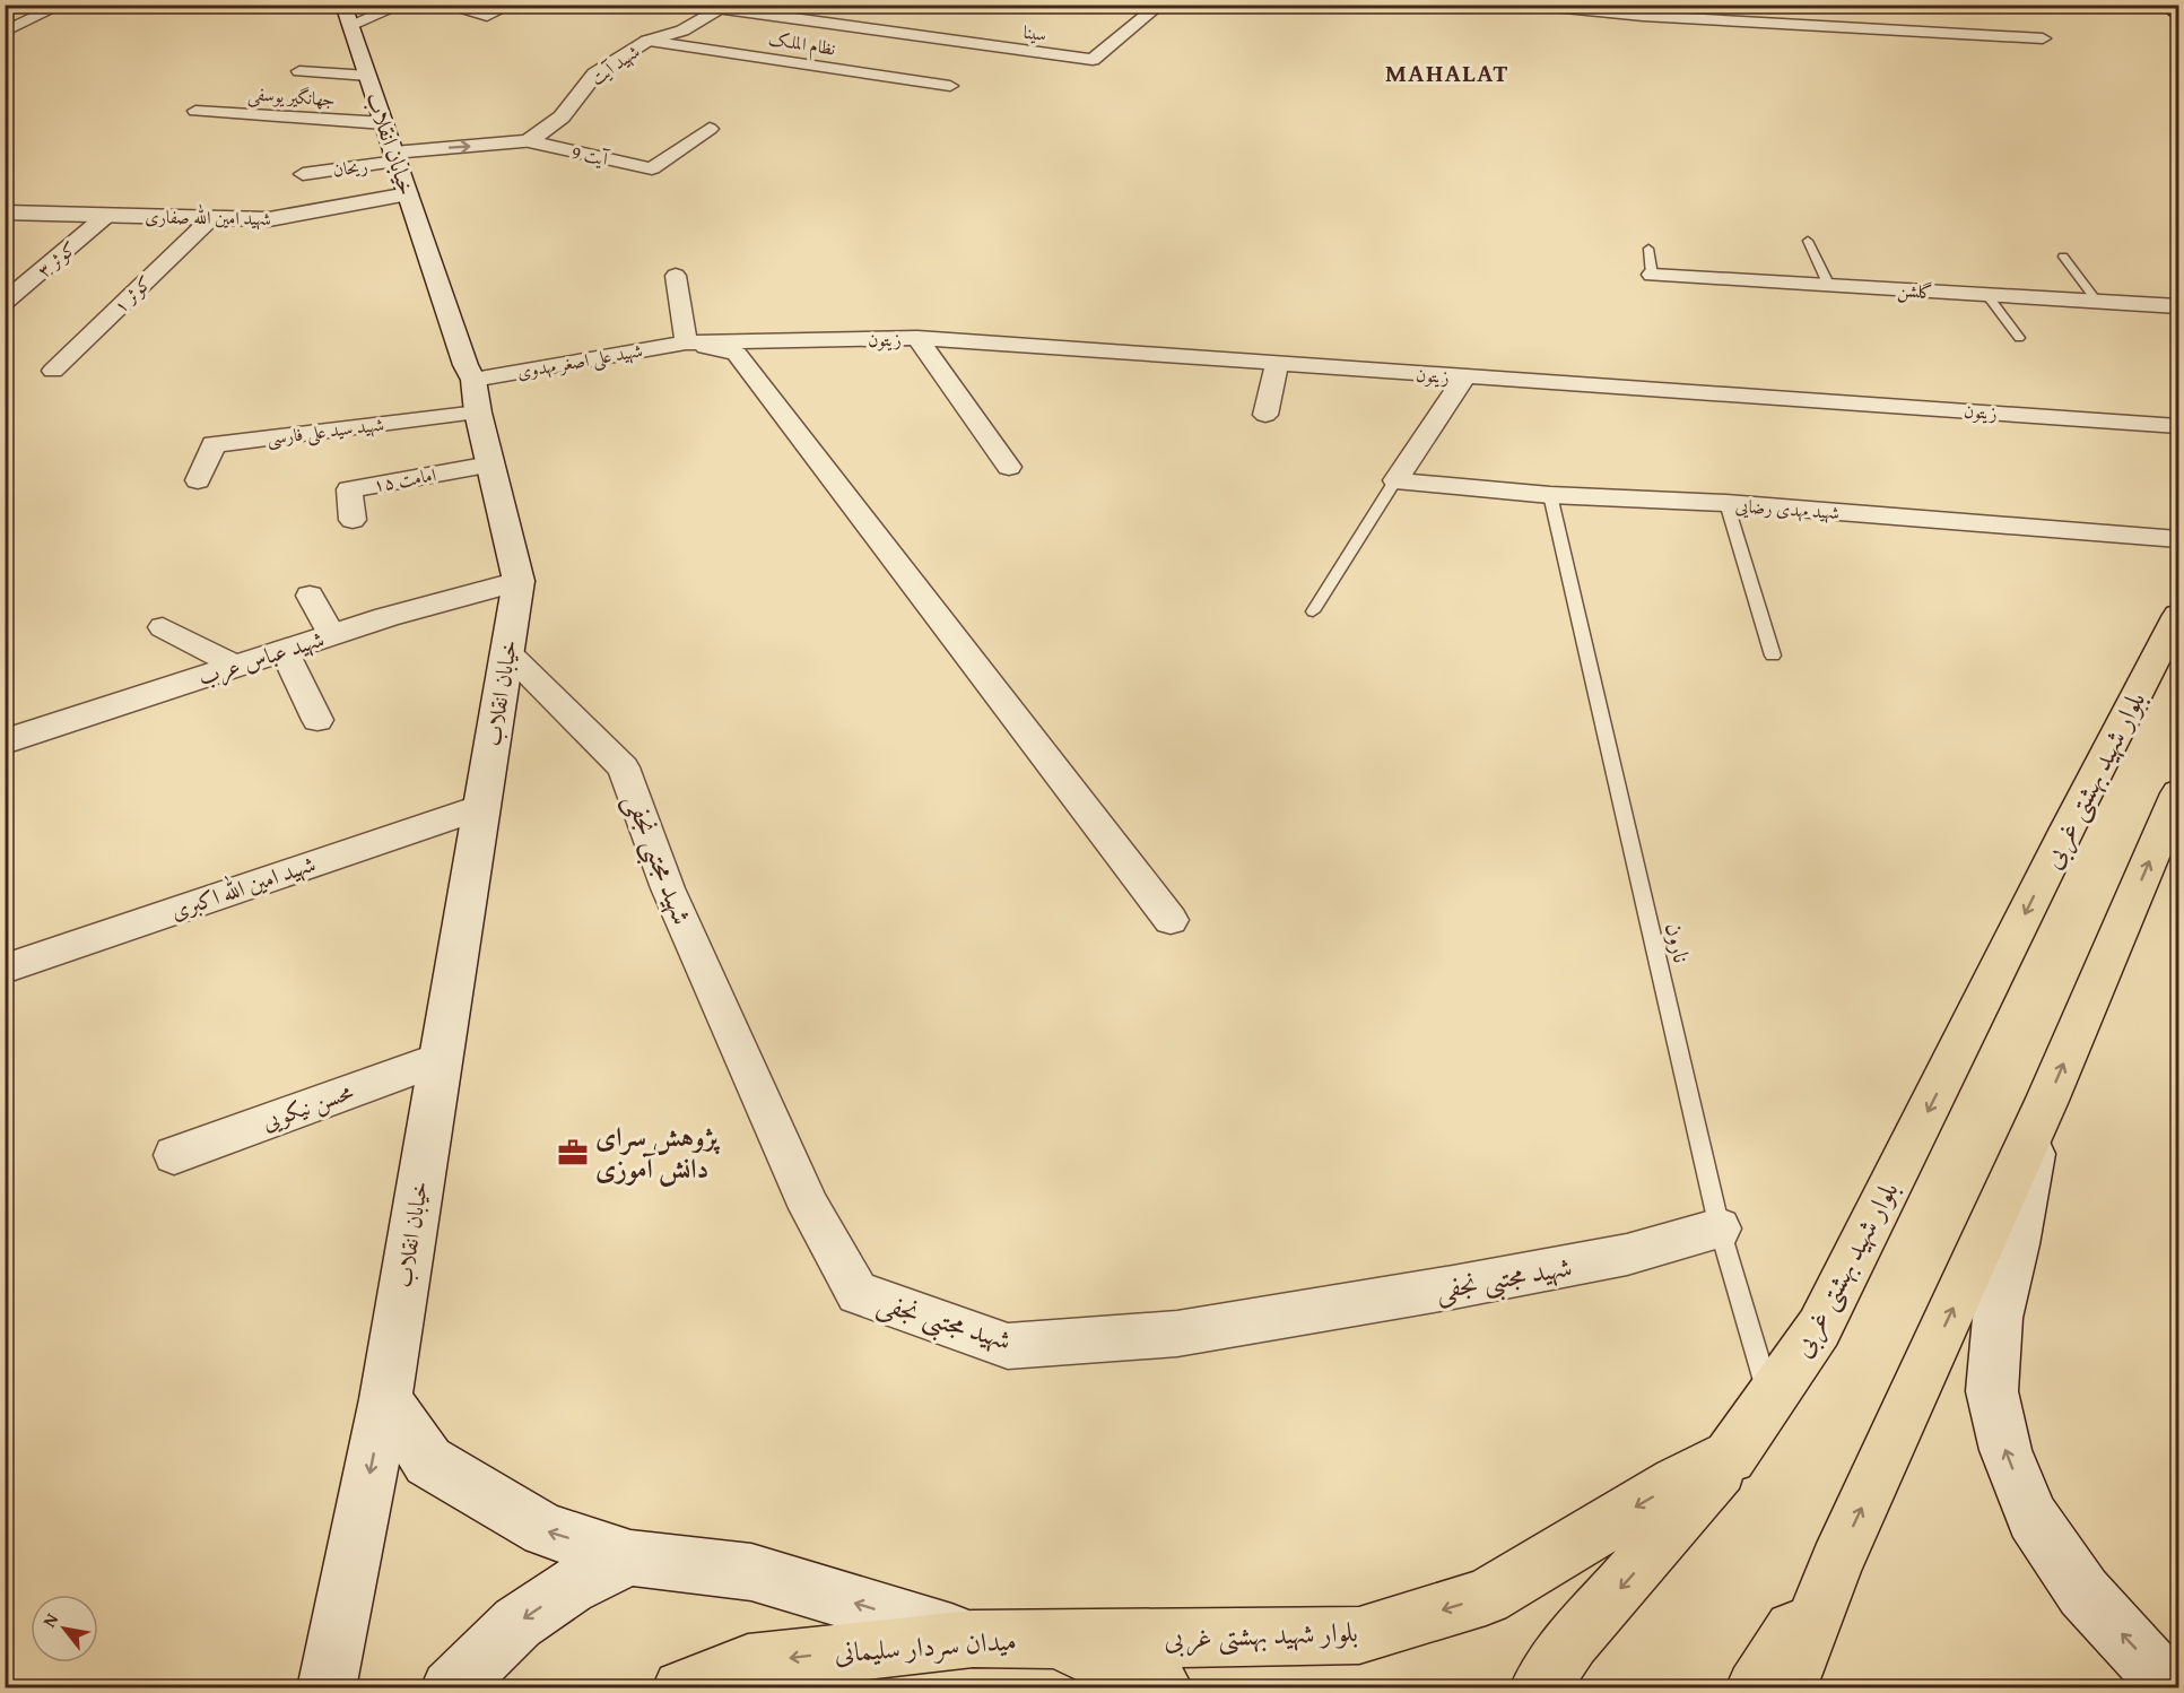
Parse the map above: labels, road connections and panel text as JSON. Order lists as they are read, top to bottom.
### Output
{
  "streets": {
    "main road": [
      "شهید آیت",
      "خیابان انقلاب",
      "شهید امین الله صفاری",
      "شهید عباس عرب",
      "بلوار شهید بهشتی غربی",
      "میدان سردار سلیمانی"
    ],
    "street": [
      "سینا",
      "نظام الملک",
      "جهانگیر یوسفی",
      "آیت 9",
      "ریحان",
      "کوثر ۳",
      "گلشن",
      "کوثر ۱",
      "زیتون",
      "شهید علی اصغر مهدوی",
      "شهید سید علی فارسی",
      "امامت ۱۵",
      "شهید مهدی رضایی",
      "شهید مجتبی نجفی",
      "شهید امین الله اکبری",
      "محسن نیکویی"
    ],
    "lane": ["نارون"]
  },
  "crossings": [
    ["سینا", "شهید آیت"],
    ["نظام الملک", "شهید آیت"],
    ["شهید آیت", "آیت 9"],
    ["جهانگیر یوسفی", "خیابان انقلاب"],
    ["جهانگیر یوسفی", "ریحان"],
    ["خیابان انقلاب", "ریحان"],
    ["خیابان انقلاب", "شهید امین الله صفاری"],
    ["خیابان انقلاب", "شهید علی اصغر مهدوی"],
    ["خیابان انقلاب", "شهید سید علی فارسی"],
    ["خیابان انقلاب", "امامت ۱۵"],
    ["خیابان انقلاب", "شهید عباس عرب"],
    ["خیابان انقلاب", "شهید مجتبی نجفی"],
    ["خیابان انقلاب", "شهید امین الله اکبری"],
    ["خیابان انقلاب", "محسن نیکویی"],
    ["شهید امین الله صفاری", "کوثر ۳"],
    ["شهید امین الله صفاری", "کوثر ۱"],
    ["زیتون", "شهید علی اصغر مهدوی"],
    ["شهید مهدی رضایی", "نارون"],
    ["بلوار شهید بهشتی غربی", "نارون"],
    ["بلوار شهید بهشتی غربی", "میدان سردار سلیمانی"],
    ["شهید مجتبی نجفی", "نارون"]
  ],
  "districts": ["MAHALAT"],
  "places": {
    "office": ["پژوهش سرای دانش آموزی"]
  },
  "north": "top left"
}
